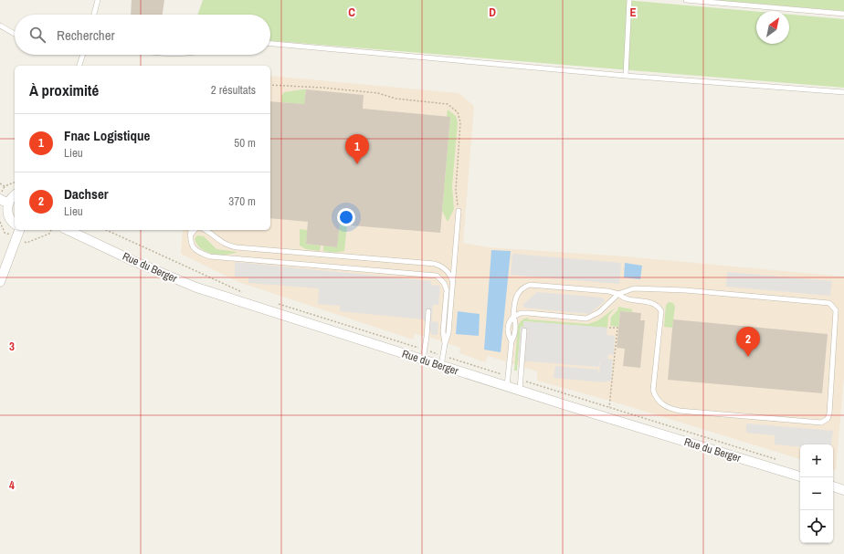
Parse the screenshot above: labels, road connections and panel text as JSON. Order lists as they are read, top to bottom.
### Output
{
  "streets": {
    "street": ["Rue du Berger"]
  },
  "north": "top right",
  "page": {
    "search": "Rechercher",
    "heading": ["À proximité", "2 résultats"],
    "list": [
      {
        "mark": "1",
        "name": "Fnac Logistique",
        "note": "Lieu",
        "value": "50 m"
      },
      {
        "mark": "2",
        "name": "Dachser",
        "note": "Lieu",
        "value": "370 m"
      }
    ],
    "pins": ["1", "2"],
    "map_buttons": ["+", "−"]
  },
  "grid": {
    "columns": ["C", "D", "E"],
    "rows": ["3", "4"]
  }
}
